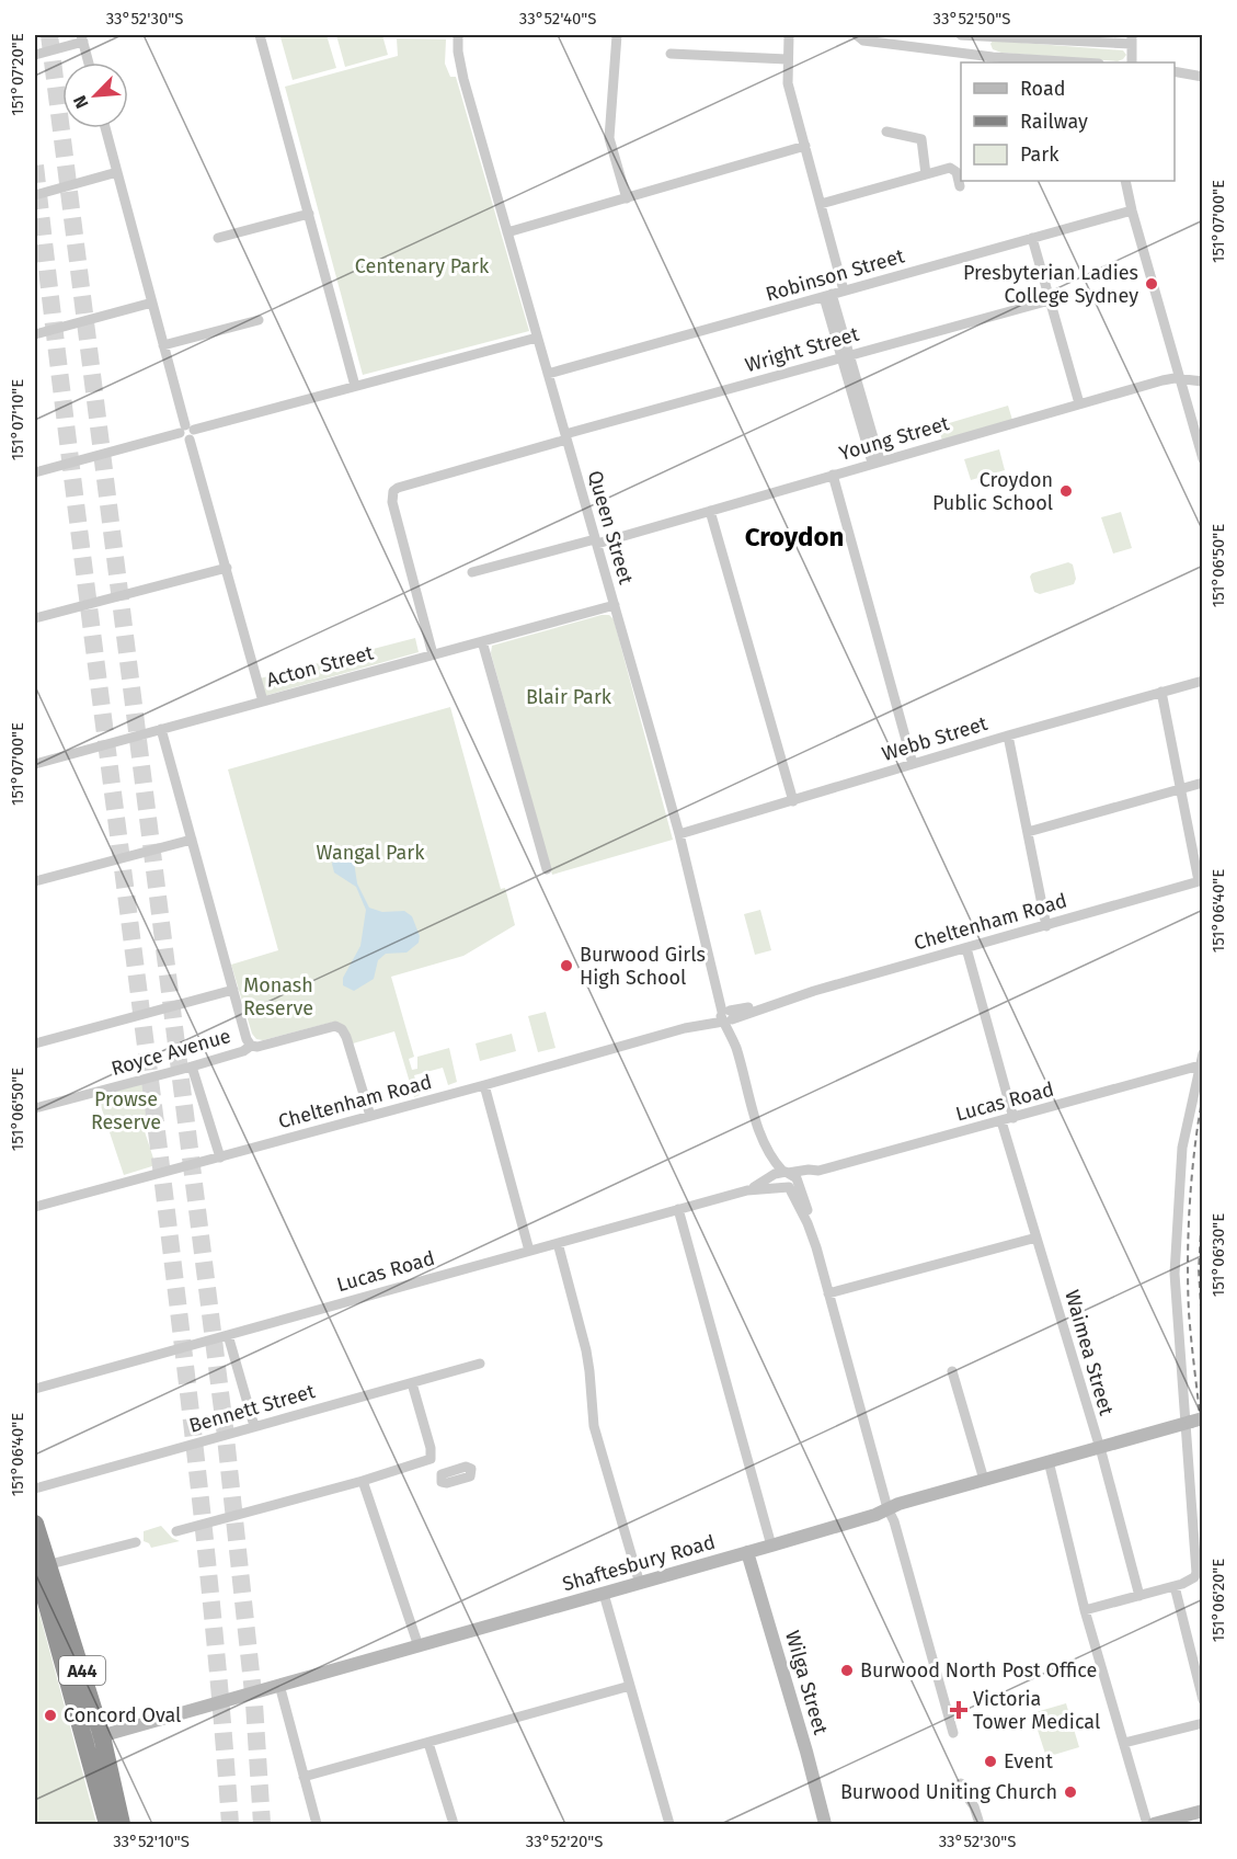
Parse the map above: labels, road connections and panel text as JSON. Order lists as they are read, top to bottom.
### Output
{
  "streets": {
    "highway": ["A44"],
    "main road": ["Shaftesbury Road", "Wilga Street"],
    "street": [
      "Robinson Street",
      "Wright Street",
      "Young Street",
      "Queen Street",
      "Acton Street",
      "Webb Street",
      "Cheltenham Road",
      "Royce Avenue",
      "Lucas Road",
      "Waimea Street",
      "Bennett Street"
    ]
  },
  "crossings": [
    ["Robinson Street", "Queen Street"],
    ["Wright Street", "Queen Street"],
    ["Wright Street", "Acton Street"],
    ["Young Street", "Queen Street"],
    ["Queen Street", "Acton Street"],
    ["Queen Street", "Webb Street"],
    ["Queen Street", "Cheltenham Road"],
    ["Queen Street", "Lucas Road"],
    ["Queen Street", "Shaftesbury Road"],
    ["Cheltenham Road", "Royce Avenue"],
    ["Lucas Road", "Waimea Street"],
    ["Waimea Street", "Shaftesbury Road"],
    ["Shaftesbury Road", "A44"],
    ["Shaftesbury Road", "Wilga Street"]
  ],
  "districts": ["Croydon"],
  "parks": [
    "Centenary Park",
    "Blair Park",
    "Wangal Park",
    "Monash Reserve",
    "Prowse Reserve"
  ],
  "places": {
    "other": [
      "Presbyterian Ladies College Sydney",
      "Croydon Public School",
      "Burwood Girls High School",
      "Burwood North Post Office",
      "Concord Oval",
      "Event",
      "Burwood Uniting Church"
    ],
    "health": ["Victoria Tower Medical"]
  },
  "legend": ["Road", "Railway", "Park"],
  "north": "bottom left",
  "coordinates": [
    "33°52'30\"S",
    "33°52'40\"S",
    "33°52'50\"S",
    "151°07'20\"E",
    "151°07'00\"E",
    "151°07'10\"E",
    "151°06'50\"E",
    "151°06'40\"E",
    "151°06'30\"E",
    "151°06'20\"E",
    "33°52'10\"S",
    "33°52'20\"S"
  ]
}
